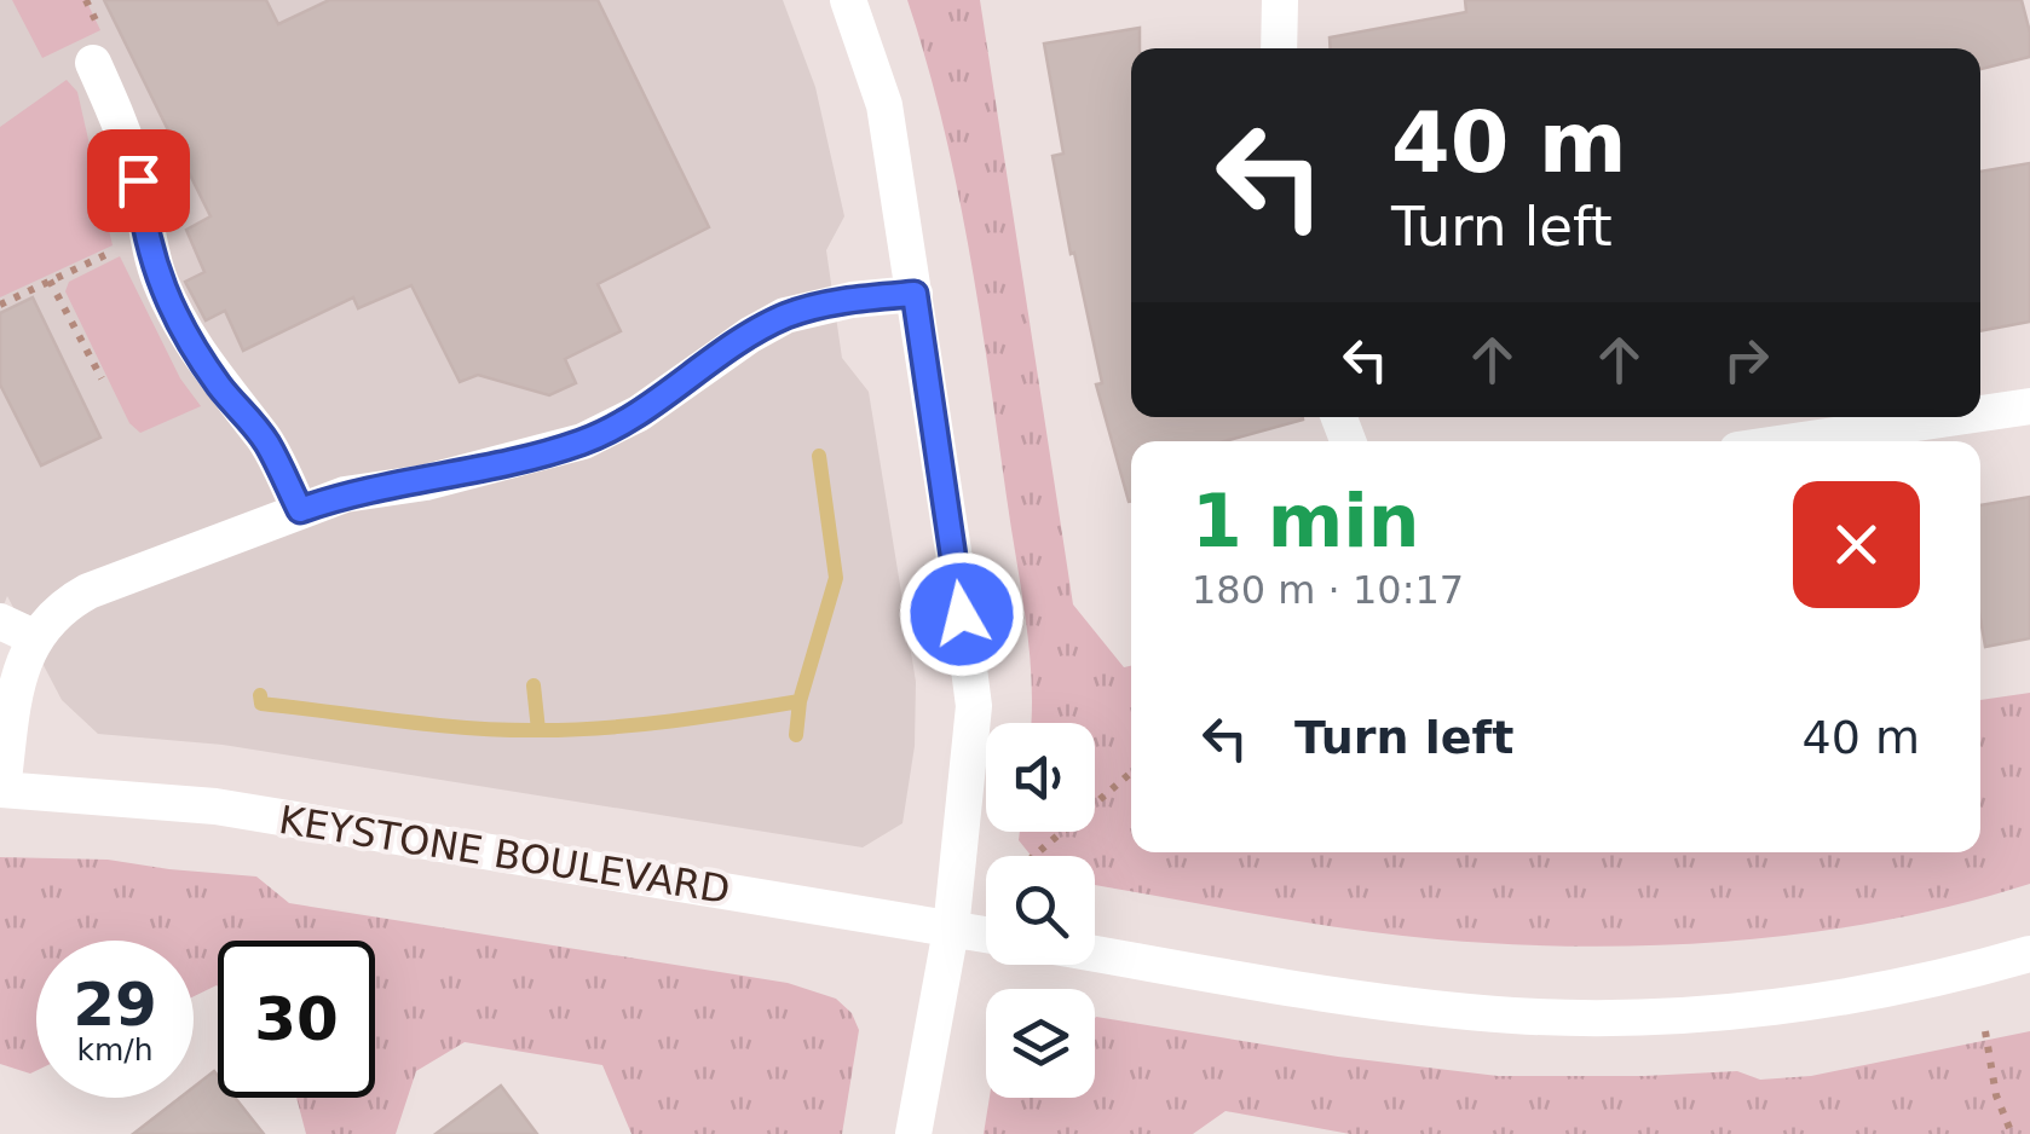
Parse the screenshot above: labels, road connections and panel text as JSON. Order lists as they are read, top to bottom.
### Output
{
  "streets": {
    "street": ["KEYSTONE BOULEVARD"]
  },
  "page": {
    "turn": ["40 m", "Turn left"],
    "heading": ["1 min", "180 m · 10:17"],
    "list": [
      {
        "name": "Turn left",
        "value": "40 m"
      }
    ],
    "speed": "29 km/h",
    "limit": "30"
  }
}
